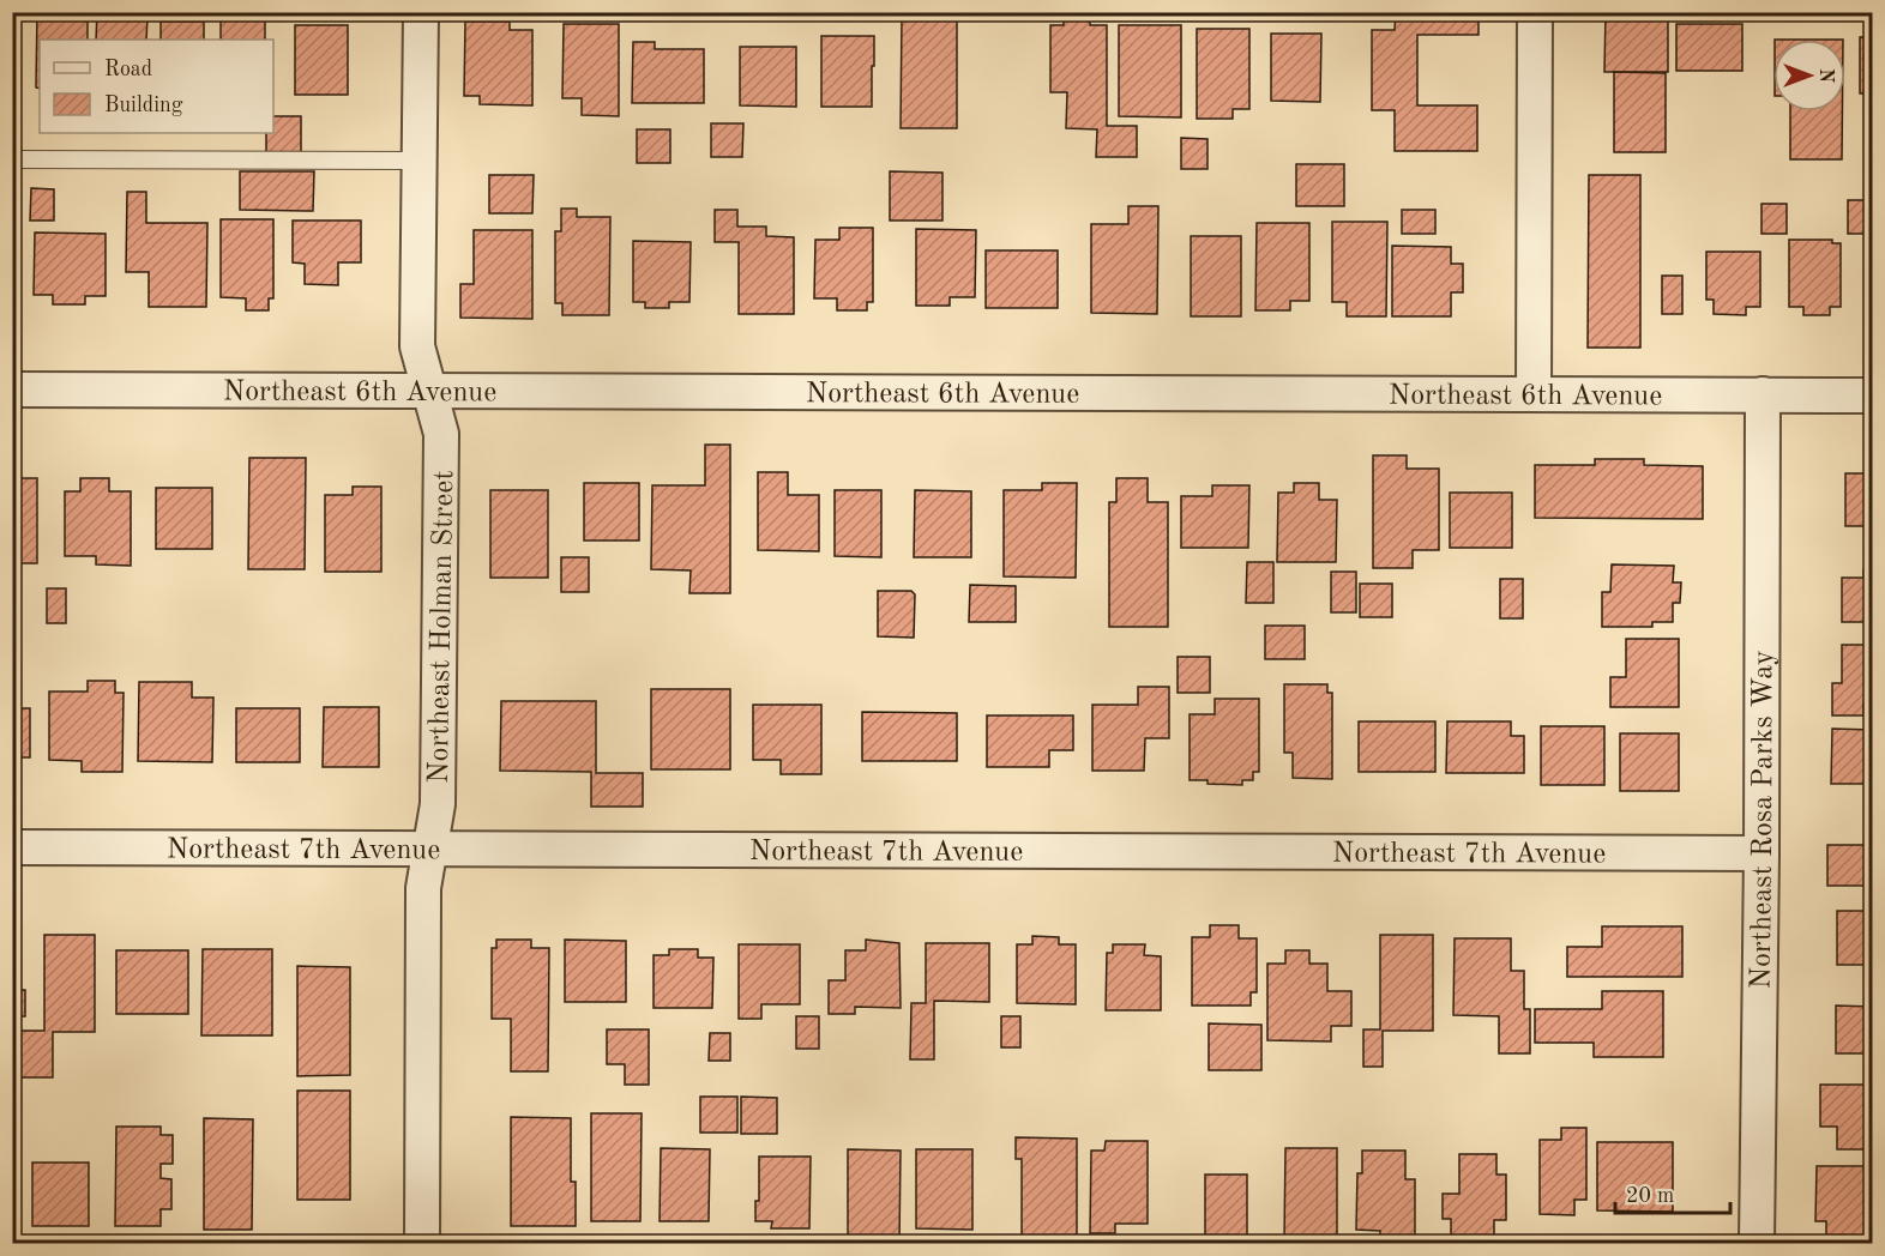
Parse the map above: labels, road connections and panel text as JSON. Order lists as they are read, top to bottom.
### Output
{
  "streets": {
    "street": [
      "Northeast 6th Avenue",
      "Northeast Holman Street",
      "Northeast Rosa Parks Way",
      "Northeast 7th Avenue"
    ]
  },
  "crossings": [
    ["Northeast 6th Avenue", "Northeast Holman Street"],
    ["Northeast 6th Avenue", "Northeast Rosa Parks Way"],
    ["Northeast Holman Street", "Northeast 7th Avenue"],
    ["Northeast Rosa Parks Way", "Northeast 7th Avenue"]
  ],
  "legend": ["Road", "Building"],
  "scale_bar": "20 m",
  "north": "right"
}
